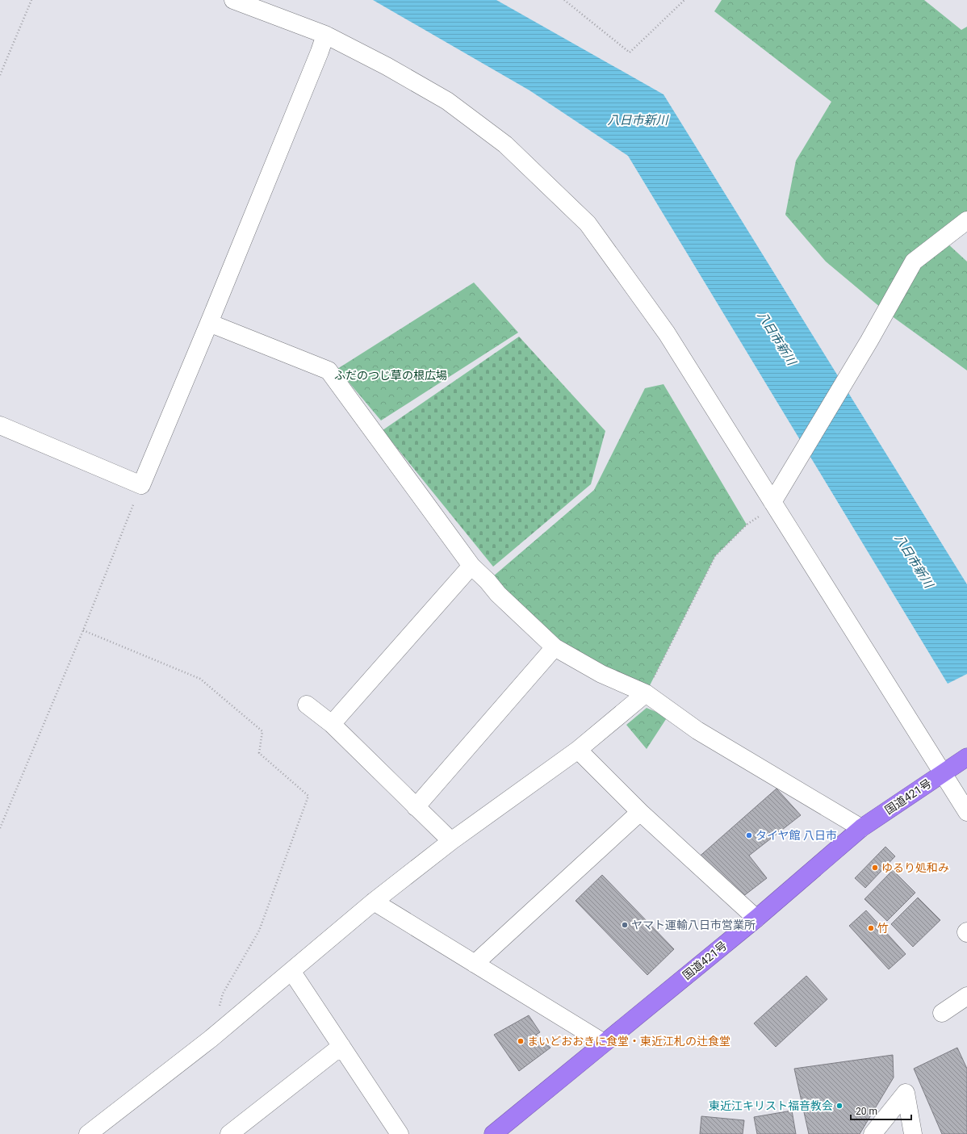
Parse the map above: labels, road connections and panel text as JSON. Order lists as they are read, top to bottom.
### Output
{
  "streets": {
    "highway": ["国道421号"]
  },
  "water": ["八日市新川"],
  "parks": ["ふだのつじ草の根広場"],
  "places": [
    "タイヤ館 八日市",
    "ゆるり処和み",
    "ヤマト運輸八日市営業所",
    "竹",
    "まいどおおきに食堂・東近江札の辻食堂",
    "東近江キリスト福音教会"
  ],
  "scale_bar": "20 m"
}
